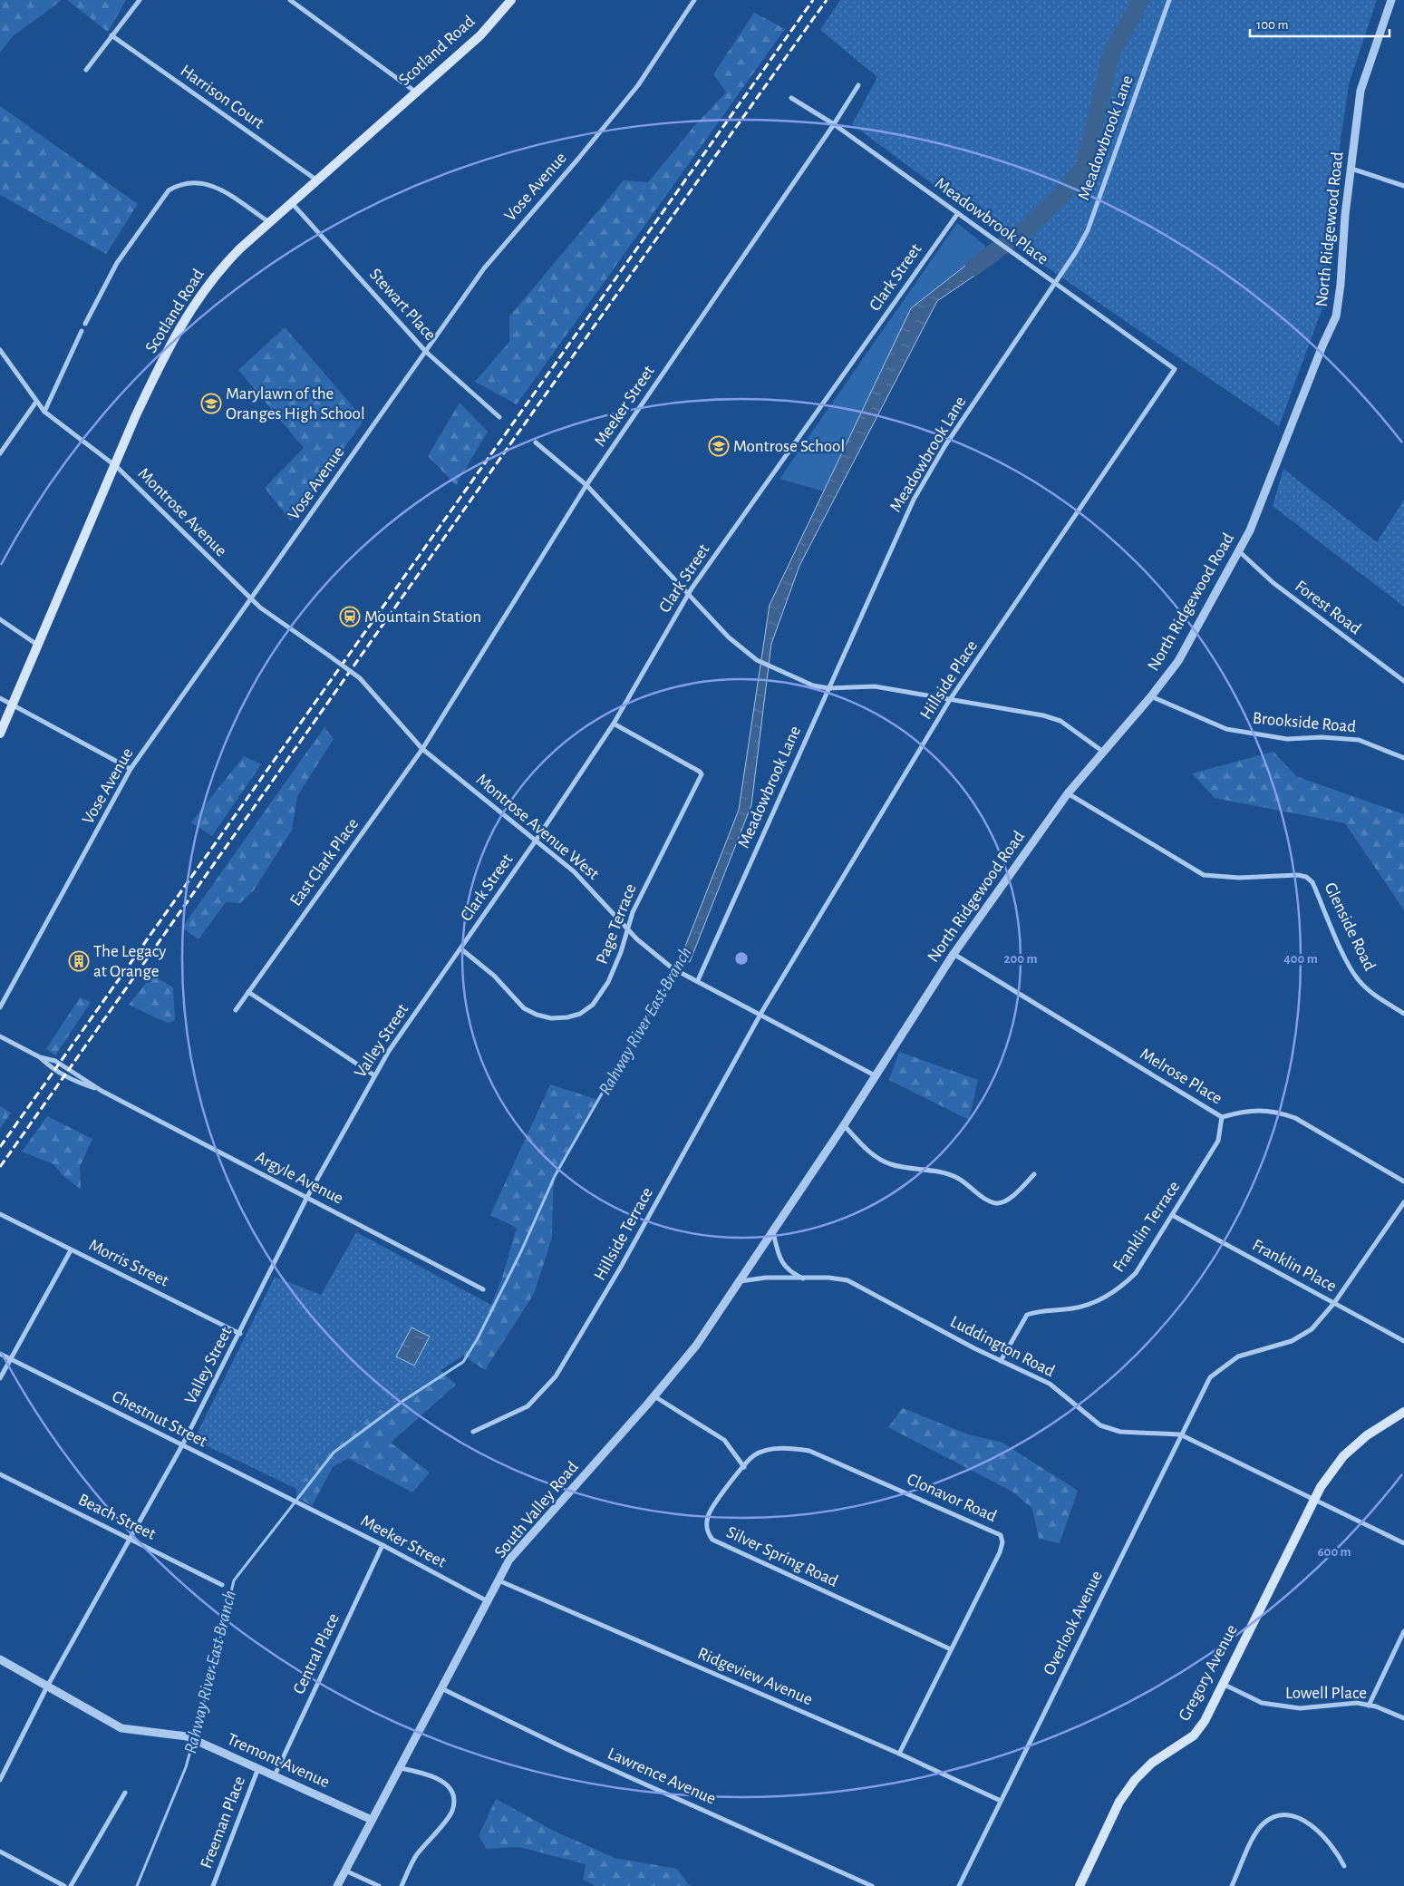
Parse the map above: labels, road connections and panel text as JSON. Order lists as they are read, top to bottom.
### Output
{
  "streets": {
    "main road": ["Scotland Road", "Gregory Avenue"],
    "street": [
      "Harrison Court",
      "Meadowbrook Lane",
      "Vose Avenue",
      "Meadowbrook Place",
      "North Ridgewood Road",
      "Clark Street",
      "Stewart Place",
      "Meeker Street",
      "Montrose Avenue",
      "Forest Road",
      "Hillside Place",
      "Brookside Road",
      "Montrose Avenue West",
      "East Clark Place",
      "Page Terrace",
      "Glenside Road",
      "Valley Street",
      "Melrose Place",
      "Argyle Avenue",
      "Franklin Terrace",
      "Hillside Terrace",
      "Morris Street",
      "Franklin Place",
      "Luddington Road",
      "Chestnut Street",
      "Clonavor Road",
      "South Valley Road",
      "Beach Street",
      "Silver Spring Road",
      "Overlook Avenue",
      "Central Place",
      "Ridgeview Avenue",
      "Lowell Place",
      "Tremont Avenue",
      "Lawrence Avenue",
      "Freeman Place"
    ]
  },
  "crossings": [
    ["Scotland Road", "Harrison Court"],
    ["Scotland Road", "Stewart Place"],
    ["Scotland Road", "Montrose Avenue"],
    ["Meadowbrook Lane", "Meadowbrook Place"],
    ["Meadowbrook Lane", "Montrose Avenue West"],
    ["Vose Avenue", "Stewart Place"],
    ["Vose Avenue", "Montrose Avenue"],
    ["Meadowbrook Place", "Clark Street"],
    ["Meadowbrook Place", "Meeker Street"],
    ["Meadowbrook Place", "Hillside Place"],
    ["North Ridgewood Road", "Forest Road"],
    ["North Ridgewood Road", "Brookside Road"],
    ["North Ridgewood Road", "Montrose Avenue West"],
    ["North Ridgewood Road", "Glenside Road"],
    ["North Ridgewood Road", "Melrose Place"],
    ["North Ridgewood Road", "South Valley Road"],
    ["Clark Street", "Montrose Avenue West"],
    ["Clark Street", "Page Terrace"],
    ["Clark Street", "Valley Street"],
    ["Meeker Street", "Montrose Avenue West"],
    ["Meeker Street", "East Clark Place"],
    ["Meeker Street", "Chestnut Street"],
    ["Meeker Street", "South Valley Road"],
    ["Meeker Street", "Central Place"],
    ["Montrose Avenue", "Montrose Avenue West"],
    ["Hillside Place", "Montrose Avenue West"],
    ["Hillside Place", "Hillside Terrace"],
    ["Montrose Avenue West", "East Clark Place"],
    ["Montrose Avenue West", "Page Terrace"],
    ["Montrose Avenue West", "Hillside Terrace"],
    ["Valley Street", "Argyle Avenue"],
    ["Valley Street", "Morris Street"],
    ["Valley Street", "Chestnut Street"],
    ["Valley Street", "Beach Street"],
    ["Valley Street", "Tremont Avenue"],
    ["Melrose Place", "Franklin Terrace"],
    ["Franklin Terrace", "Franklin Place"],
    ["Franklin Terrace", "Luddington Road"],
    ["Franklin Place", "Overlook Avenue"],
    ["Luddington Road", "South Valley Road"],
    ["Luddington Road", "Overlook Avenue"],
    ["Luddington Road", "Gregory Avenue"],
    ["Clonavor Road", "Silver Spring Road"],
    ["Clonavor Road", "Ridgeview Avenue"],
    ["South Valley Road", "Ridgeview Avenue"],
    ["South Valley Road", "Tremont Avenue"],
    ["South Valley Road", "Lawrence Avenue"],
    ["Overlook Avenue", "Ridgeview Avenue"],
    ["Central Place", "Tremont Avenue"],
    ["Gregory Avenue", "Lowell Place"],
    ["Tremont Avenue", "Freeman Place"]
  ],
  "water": ["Rahway River East Branch"],
  "places": {
    "school or university": ["Marylawn of the Oranges High School", "Montrose School"],
    "station": ["Mountain Station"],
    "building": ["The Legacy at Orange"]
  },
  "scale_bar": "100 m",
  "rings": ["200 m", "400 m", "600 m"]
}
